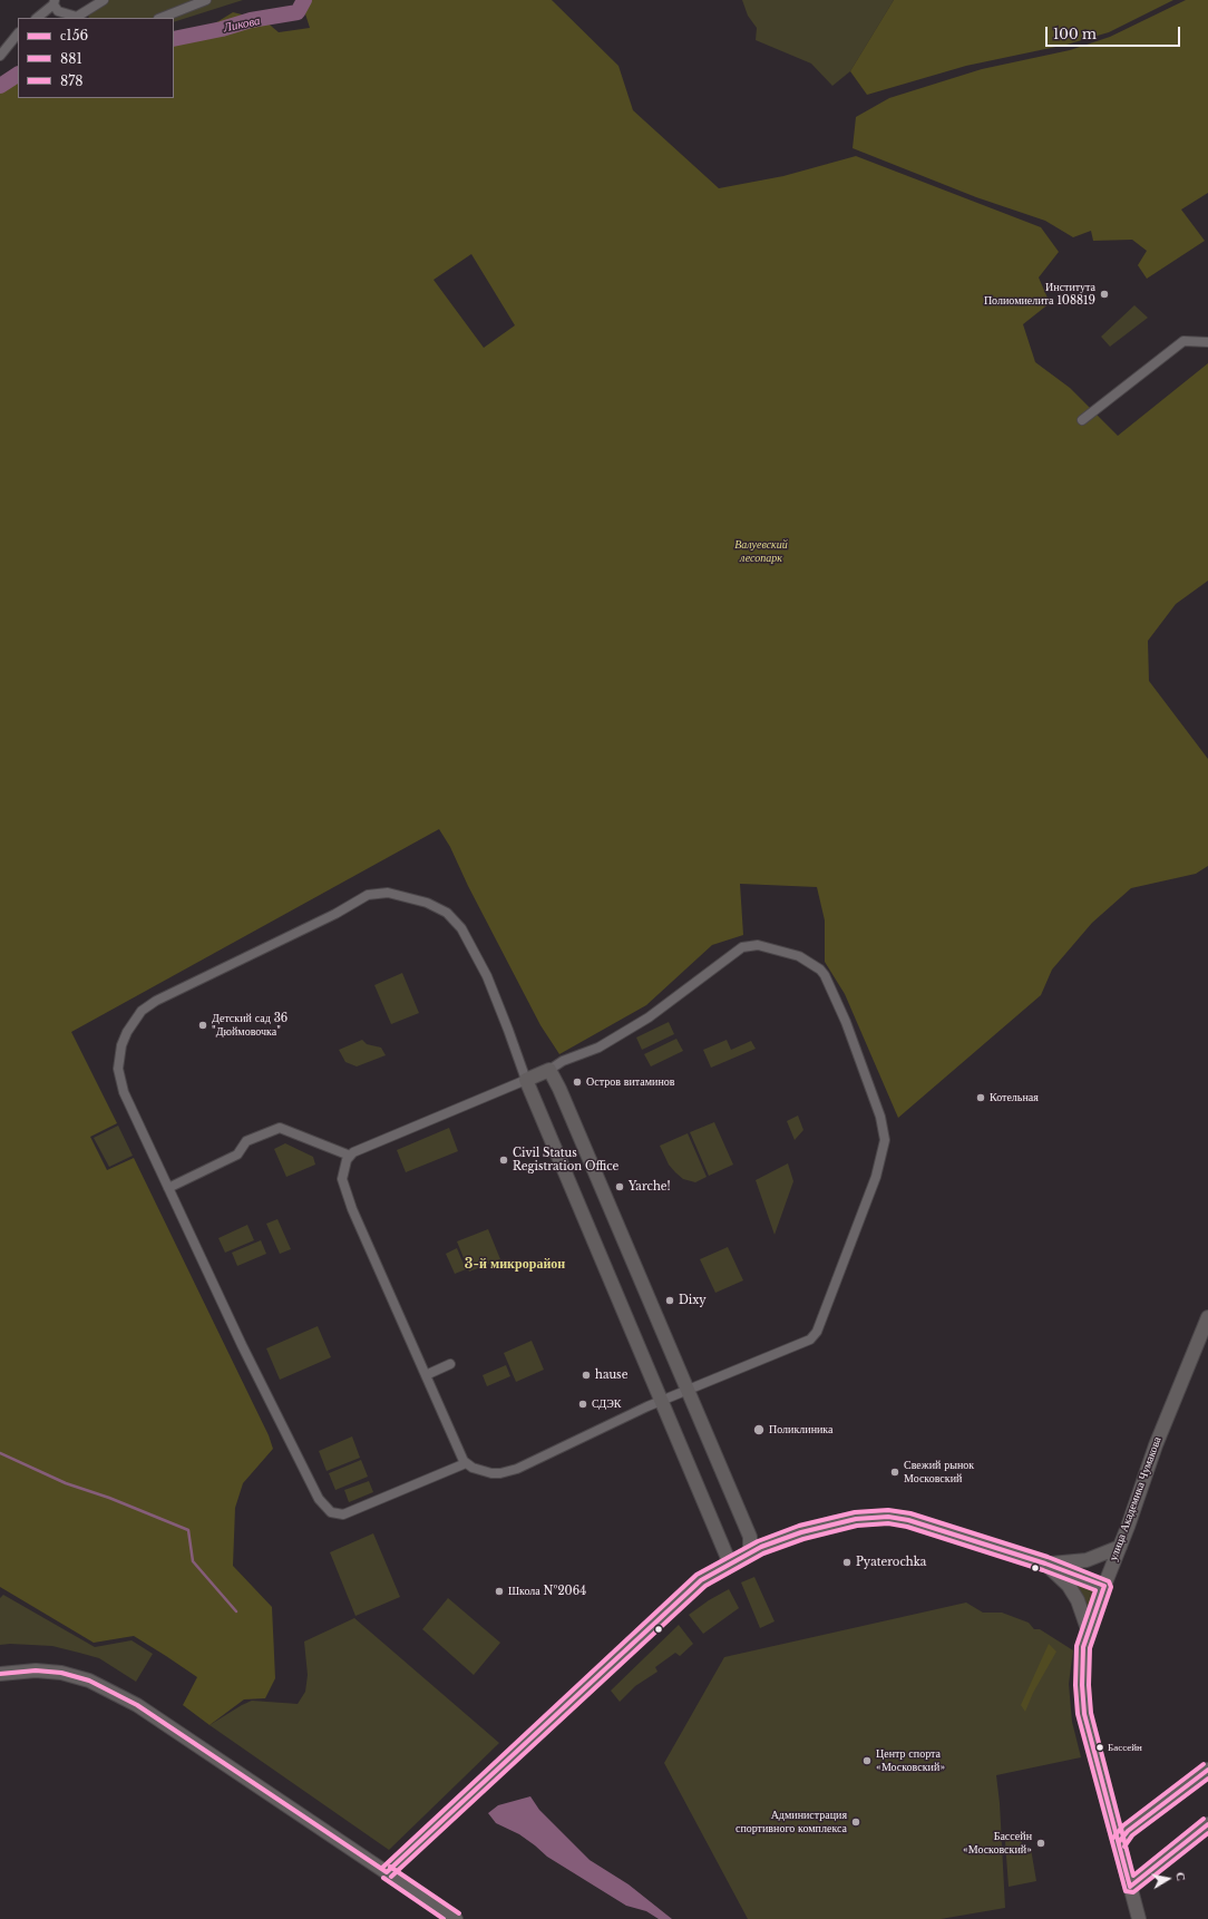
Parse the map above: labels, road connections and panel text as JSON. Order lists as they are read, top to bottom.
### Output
{
  "streets": {
    "street": ["улица Академика Чумакова"]
  },
  "districts": ["3-й микрорайон"],
  "water": ["Ликова"],
  "parks": ["Валуевский лесопарк"],
  "places": [
    "Института Полиомиелита 108819",
    "Детский сад 36 \"Дюймовочка\"",
    "Остров витаминов",
    "Котельная",
    "Civil Status Registration Office",
    "Yarche!",
    "Dixy",
    "hause",
    "СДЭК",
    "Поликлиника",
    "Свежий рынок Московский",
    "Pyaterochka",
    "Школа №2064",
    "Бассейн",
    "Центр спорта «Московский»",
    "Администрация спортивного комплекса",
    "Бассейн «Московский»"
  ],
  "lines": ["transit line 878", "transit line с156", "transit line 881"],
  "legend": ["с156", "881", "878"],
  "scale_bar": "100 m",
  "north": "right"
}
